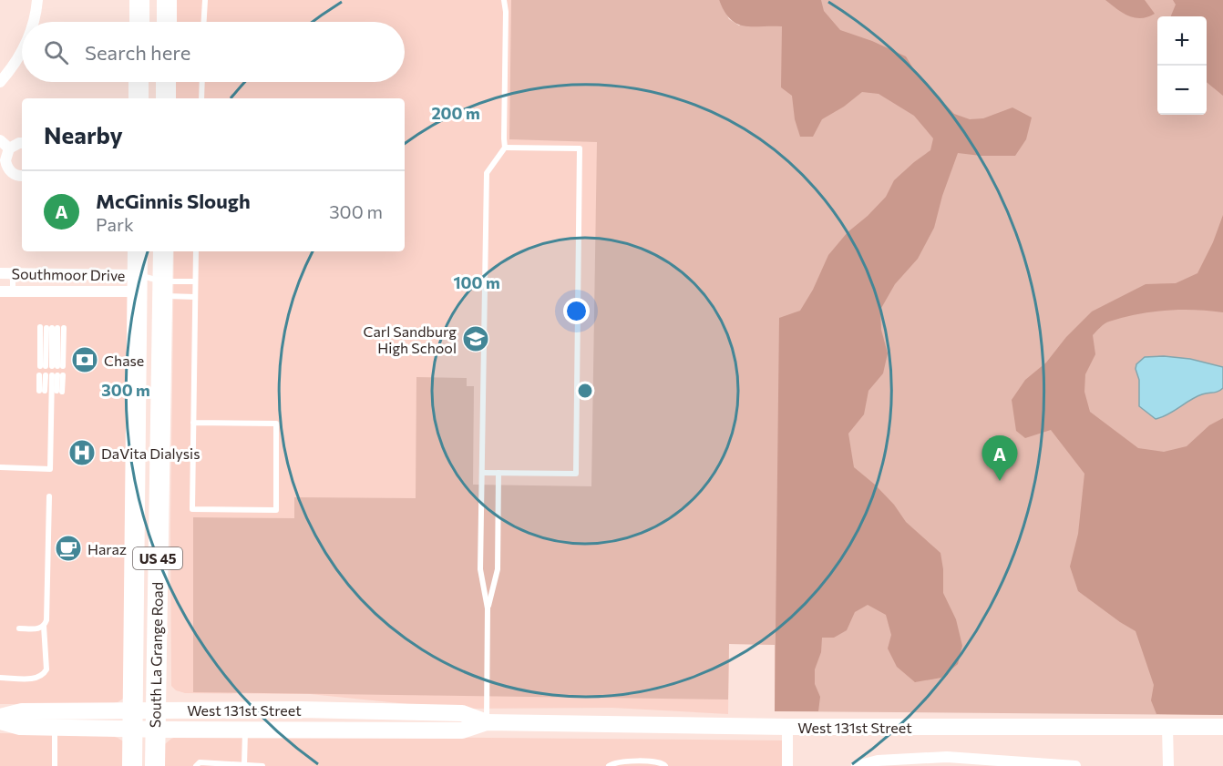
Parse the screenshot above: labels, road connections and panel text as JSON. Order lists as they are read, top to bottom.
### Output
{
  "streets": {
    "highway": ["US 45", "South La Grange Road"],
    "street": ["Southmoor Drive", "West 131st Street"]
  },
  "crossings": [
    ["Southmoor Drive", "South La Grange Road"],
    ["South La Grange Road", "West 131st Street"]
  ],
  "places": {
    "school or university": ["Carl Sandburg High School"],
    "bank": ["Chase"],
    "hospital": ["DaVita Dialysis"],
    "cafe": ["Haraz"]
  },
  "page": {
    "map_buttons": ["+", "−"],
    "search": "Search here",
    "heading": "Nearby",
    "list": [
      {
        "mark": "A",
        "name": "McGinnis Slough",
        "note": "Park",
        "value": "300 m"
      }
    ],
    "pins": "A"
  },
  "rings": ["200 m", "100 m", "300 m"]
}
